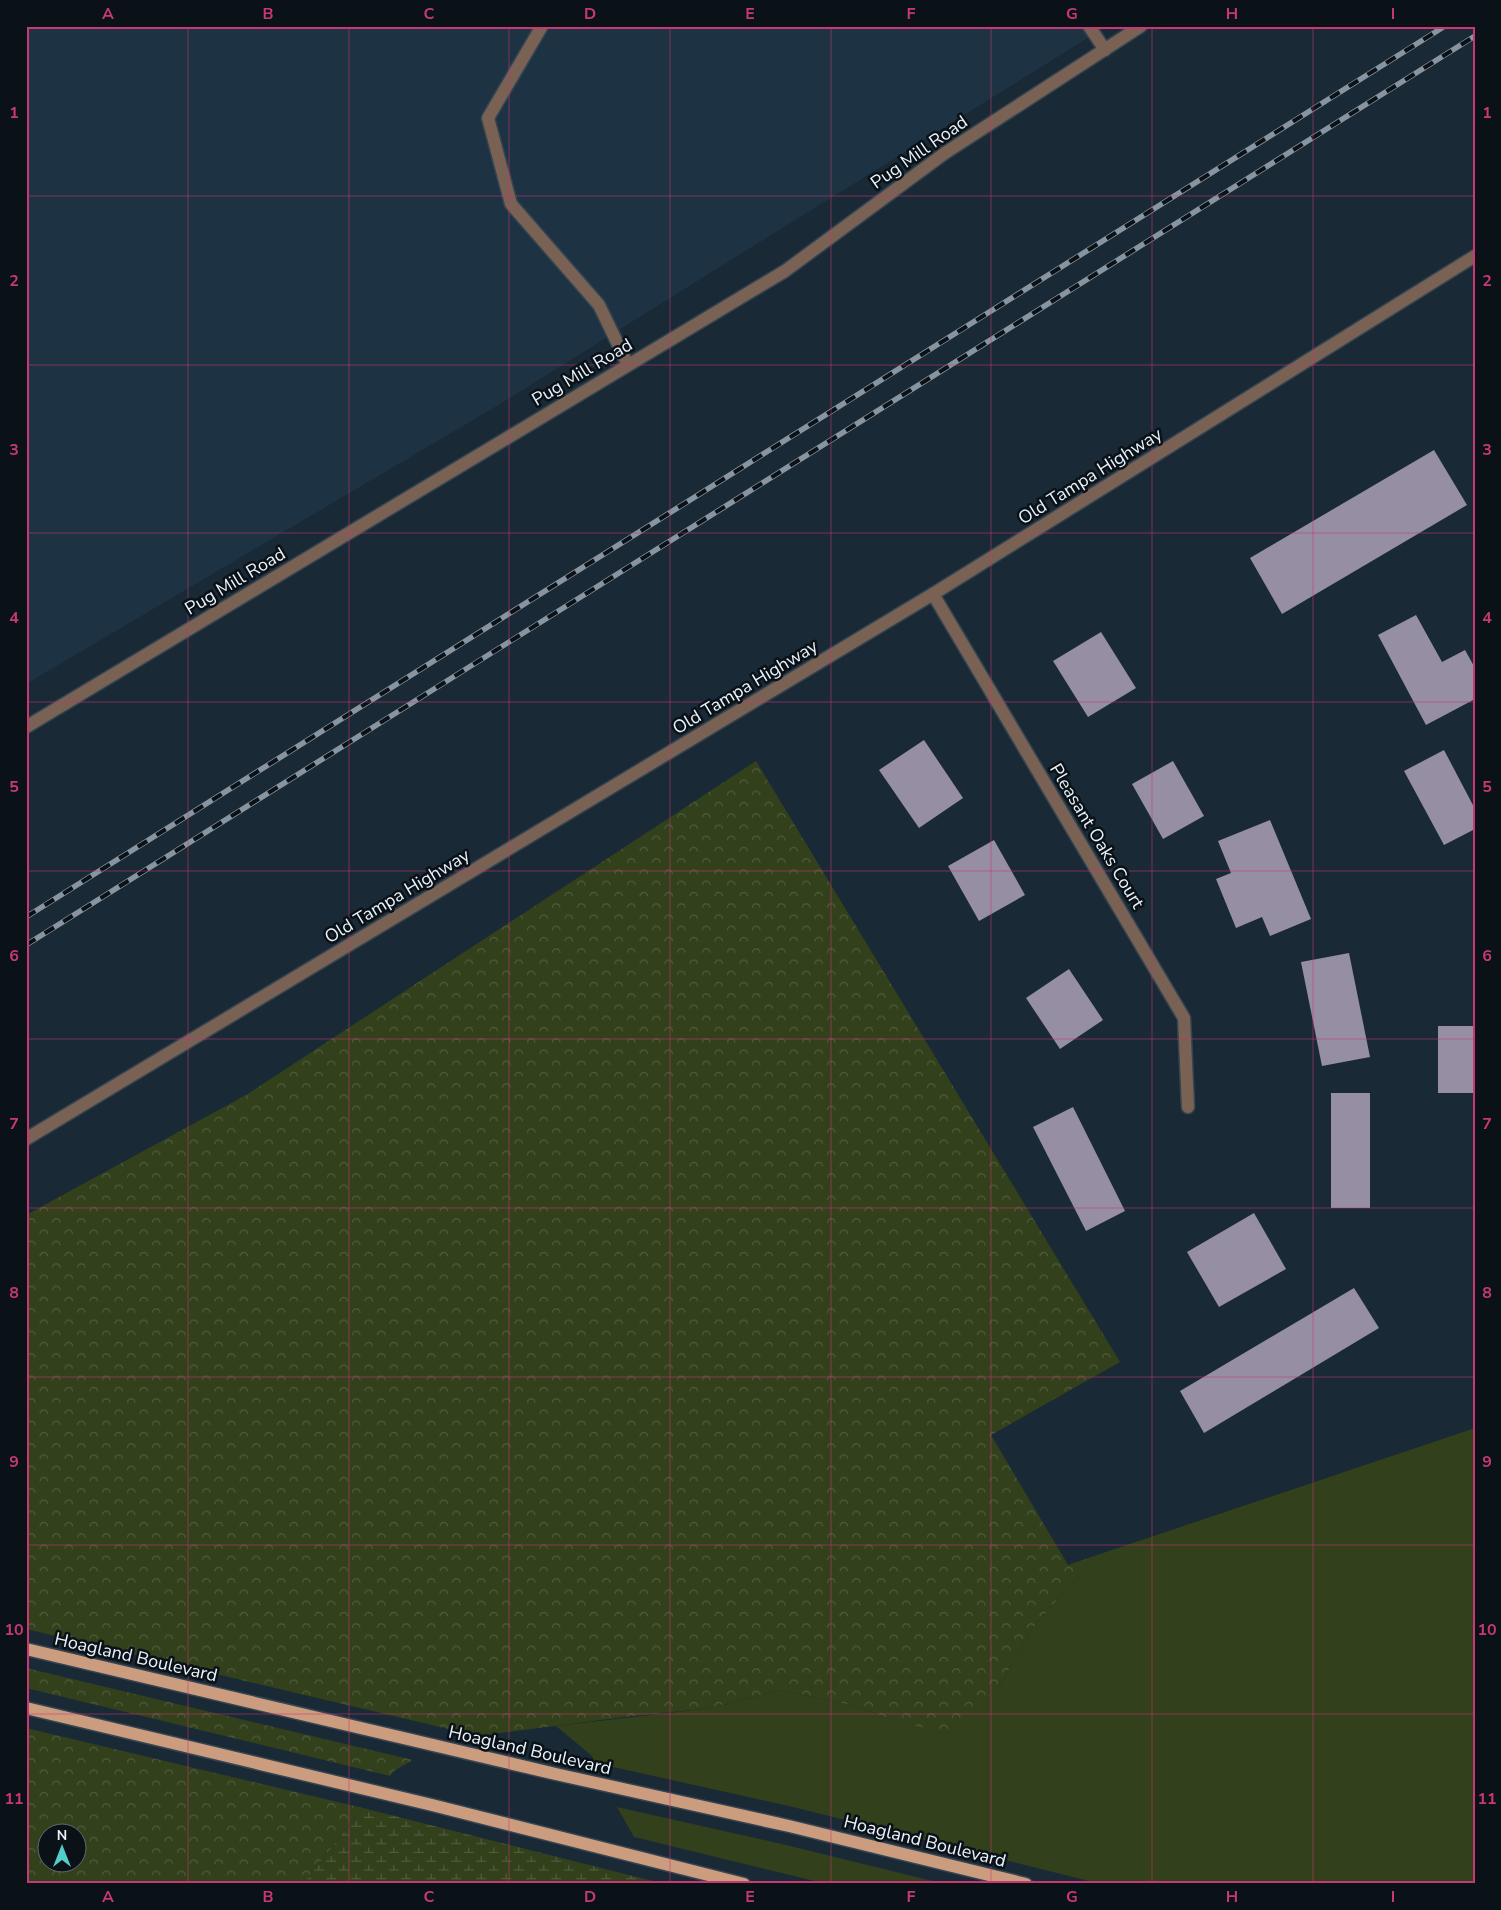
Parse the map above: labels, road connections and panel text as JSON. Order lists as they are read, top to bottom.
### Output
{
  "streets": {
    "main road": ["Hoagland Boulevard"],
    "street": ["Pug Mill Road", "Old Tampa Highway", "Pleasant Oaks Court"]
  },
  "crossings": [
    ["Old Tampa Highway", "Pleasant Oaks Court"]
  ],
  "north": "top",
  "grid": {
    "columns": [
      "A",
      "B",
      "C",
      "D",
      "E",
      "F",
      "G",
      "H",
      "I"
    ],
    "rows": [
      "1",
      "2",
      "3",
      "4",
      "5",
      "6",
      "7",
      "8",
      "9",
      "10",
      "11"
    ]
  }
}
